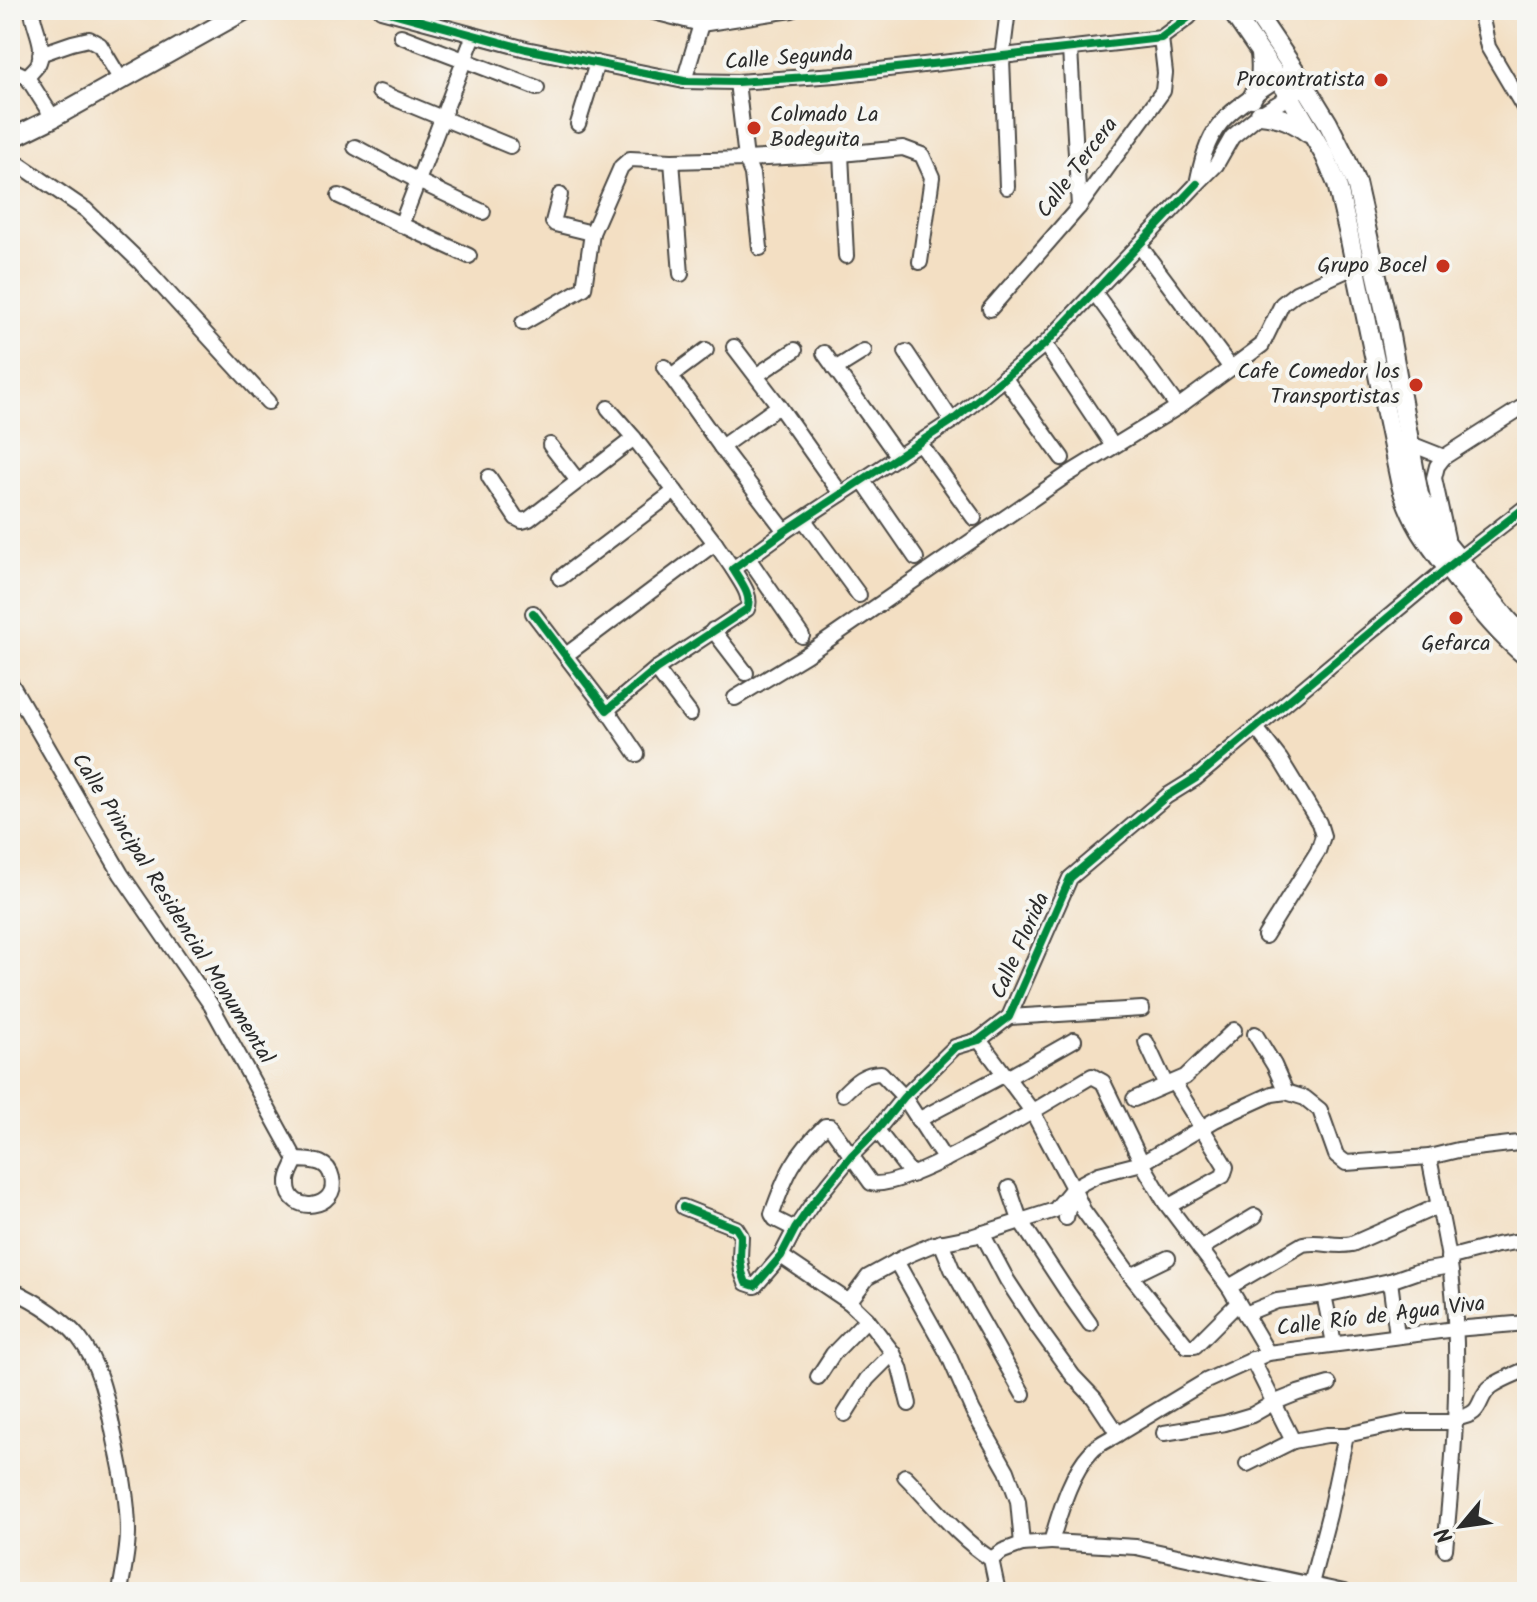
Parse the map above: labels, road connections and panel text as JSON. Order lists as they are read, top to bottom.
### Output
{
  "streets": {
    "street": [
      "Calle Segunda",
      "Calle Tercera",
      "Calle Principal Residencial Monumental",
      "Calle Florida",
      "Calle Río de Agua Viva"
    ]
  },
  "crossings": [
    ["Calle Segunda", "Calle Tercera"]
  ],
  "places": [
    "Procontratista",
    "Colmado La Bodeguita",
    "Grupo Bocel",
    "Cafe Comedor los Transportistas",
    "Gefarca"
  ],
  "north": "bottom left"
}
